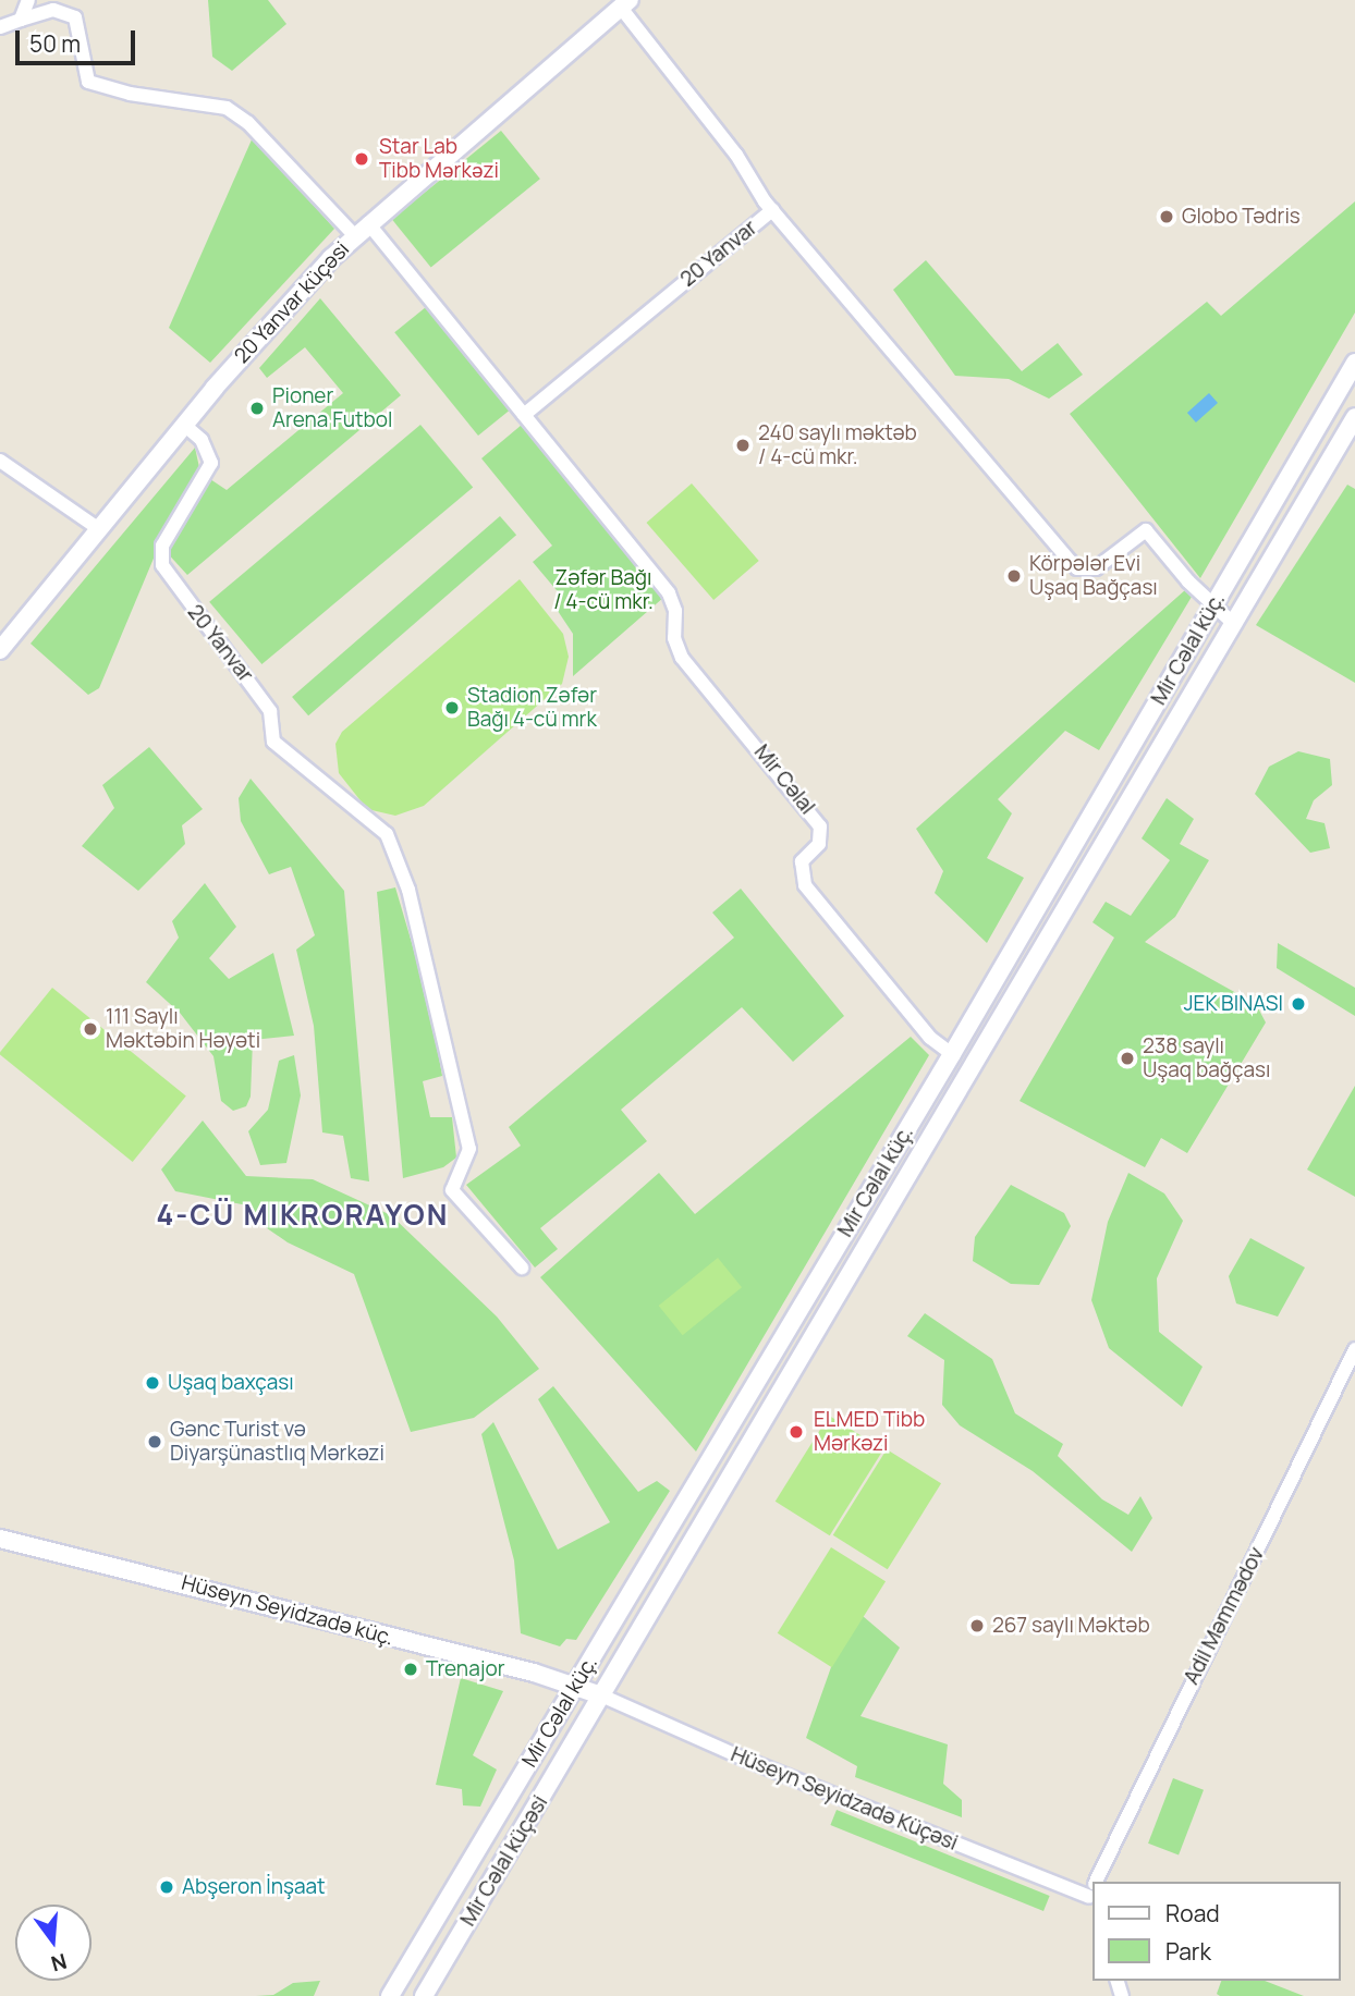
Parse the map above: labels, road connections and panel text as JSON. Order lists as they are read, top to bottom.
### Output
{
  "streets": {
    "street": [
      "20 Yanvar",
      "20 Yanvar küçəsi",
      "Mir Cəlal küç.",
      "Mir Cəlal",
      "Hüseyn Seyidzadə küç.",
      "Adil Məmmədov",
      "Hüseyn Seyidzadə Küçəsi",
      "Mir Cəlal küçəsi"
    ]
  },
  "crossings": [
    ["20 Yanvar", "20 Yanvar küçəsi"],
    ["20 Yanvar", "Mir Cəlal küç."],
    ["20 Yanvar", "Mir Cəlal"],
    ["Mir Cəlal küç.", "Mir Cəlal"],
    ["Mir Cəlal küç.", "Hüseyn Seyidzadə küç."],
    ["Mir Cəlal küç.", "Hüseyn Seyidzadə Küçəsi"],
    ["Mir Cəlal küç.", "Mir Cəlal küçəsi"],
    ["Hüseyn Seyidzadə küç.", "Hüseyn Seyidzadə Küçəsi"]
  ],
  "districts": ["4-CÜ MIKRORAYON"],
  "parks": ["Zəfər Bağı / 4-cü mkr."],
  "places": [
    "Star Lab Tibb Mәrkәzi",
    "Globo Tədris",
    "Pioner Arena Futbol",
    "240 saylı məktəb / 4-cü mkr.",
    "Körpələr Evi Uşaq Bağçası",
    "Stadion Zəfər Bağı 4-cü mrk",
    "JEK BINASI",
    "111 Saylı Məktəbin Həyəti",
    "238 saylı Uşaq bağçası",
    "Uşaq baxçası",
    "ELMED Tibb Mərkəzi",
    "Gənc Turist və Diyarşünastlıq Mərkəzi",
    "267 saylı Məktəb",
    "Trenajor",
    "Abşeron İnşaat"
  ],
  "legend": ["Road", "Park"],
  "scale_bar": "50 m",
  "north": "bottom"
}
